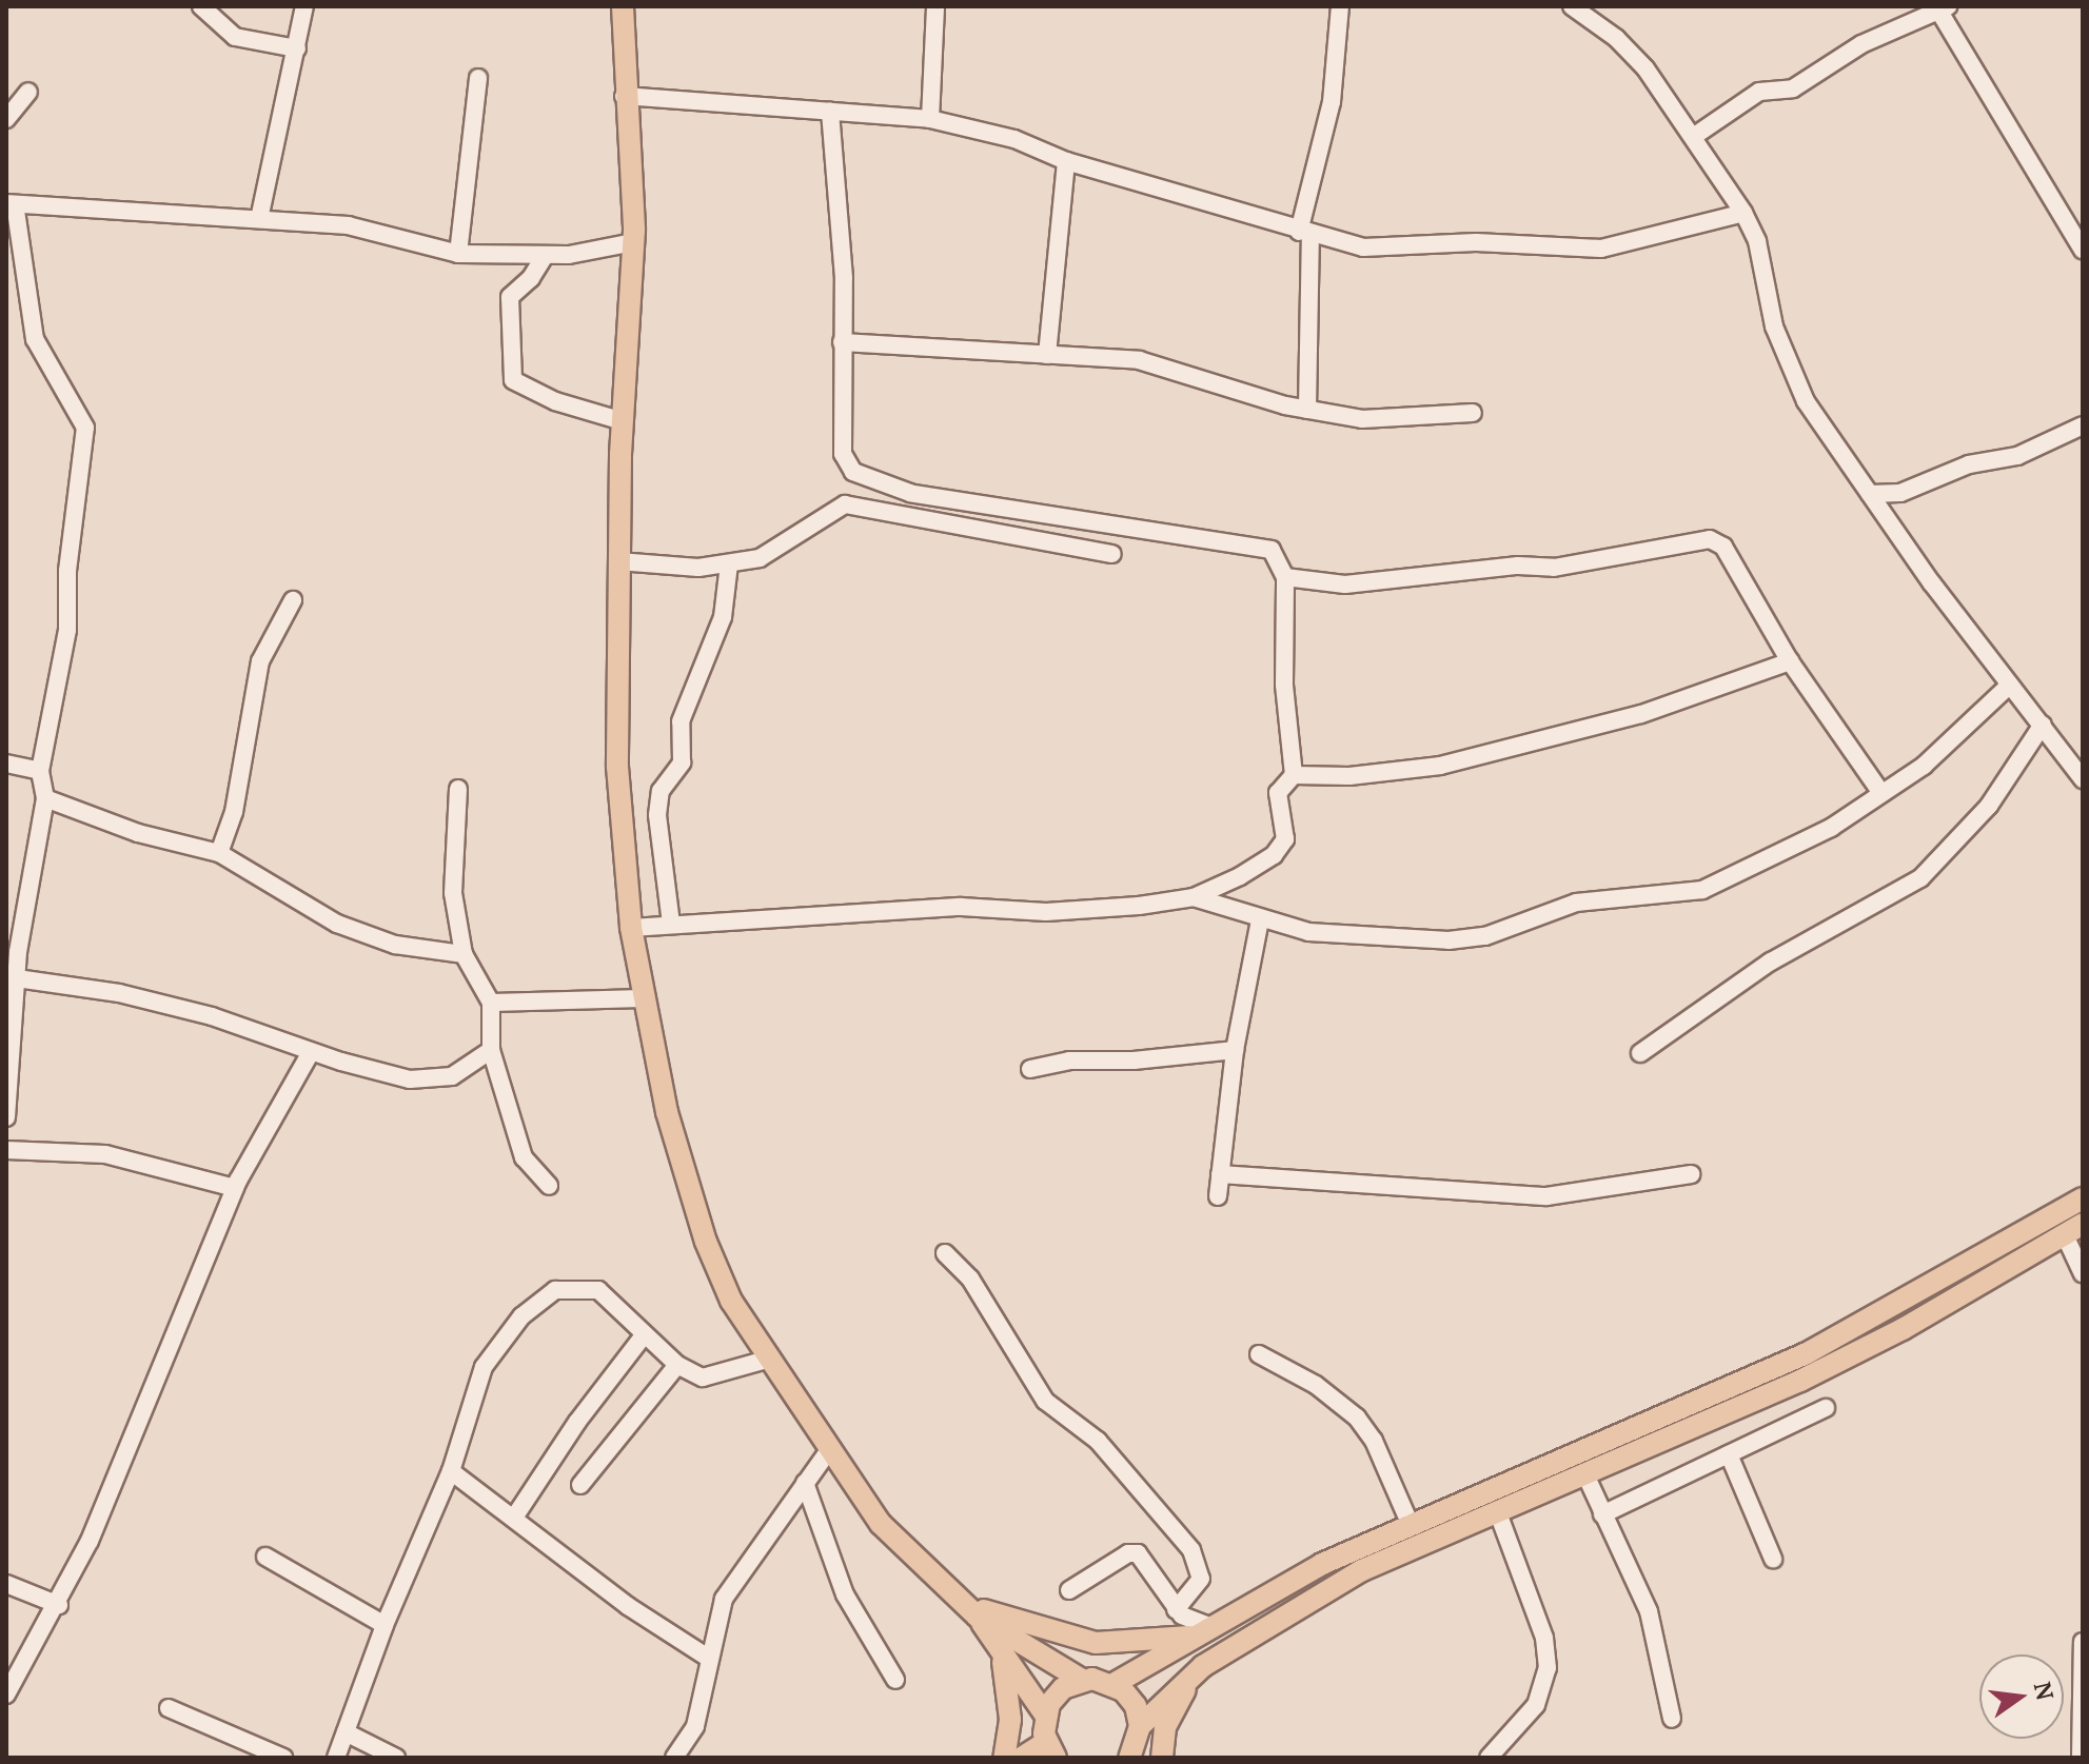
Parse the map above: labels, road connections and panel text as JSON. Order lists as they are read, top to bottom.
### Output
{
  "north": "right"
}
